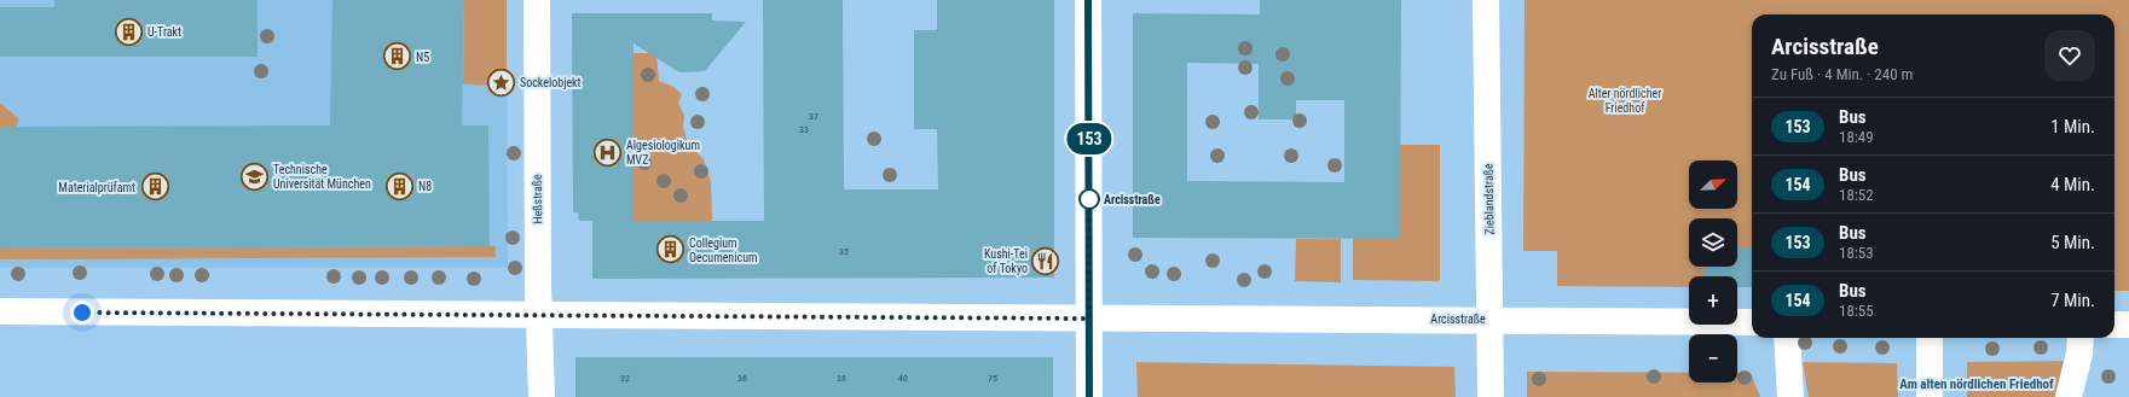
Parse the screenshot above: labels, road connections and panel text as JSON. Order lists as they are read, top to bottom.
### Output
{
  "streets": {
    "main road": ["Heßstraße", "Zieblandstraße", "Arcisstraße"]
  },
  "crossings": [
    ["Heßstraße", "Arcisstraße"],
    ["Zieblandstraße", "Arcisstraße"]
  ],
  "districts": ["Am alten nördlichen Friedhof"],
  "parks": ["Alter nördlicher Friedhof"],
  "places": {
    "building": [
      "U-Trakt",
      "N5",
      "N8",
      "Materialprüfamt",
      "Collegium Oecumenicum"
    ],
    "place": ["Sockelobjekt"],
    "hospital": ["Algesiologikum MVZ"],
    "school or university": ["Technische Universität München"],
    "other": ["Arcisstraße"],
    "restaurant": ["Kushi-Tei of Tokyo"]
  },
  "lines": ["bus line 153"],
  "house_numbers": [
    "37",
    "33",
    "35",
    "32",
    "36",
    "38",
    "40",
    "75"
  ],
  "north": "top right",
  "page": {
    "on_map": "153",
    "heading": ["Arcisstraße", "Zu Fuß · 4 Min. · 240 m"],
    "list": [
      {
        "mark": "153",
        "name": "Bus",
        "note": "18:49",
        "value": "1 Min."
      },
      {
        "mark": "154",
        "name": "Bus",
        "note": "18:52",
        "value": "4 Min."
      },
      {
        "mark": "153",
        "name": "Bus",
        "note": "18:53",
        "value": "5 Min."
      },
      {
        "mark": "154",
        "name": "Bus",
        "note": "18:55",
        "value": "7 Min."
      }
    ],
    "map_buttons": ["+", "−"]
  }
}
